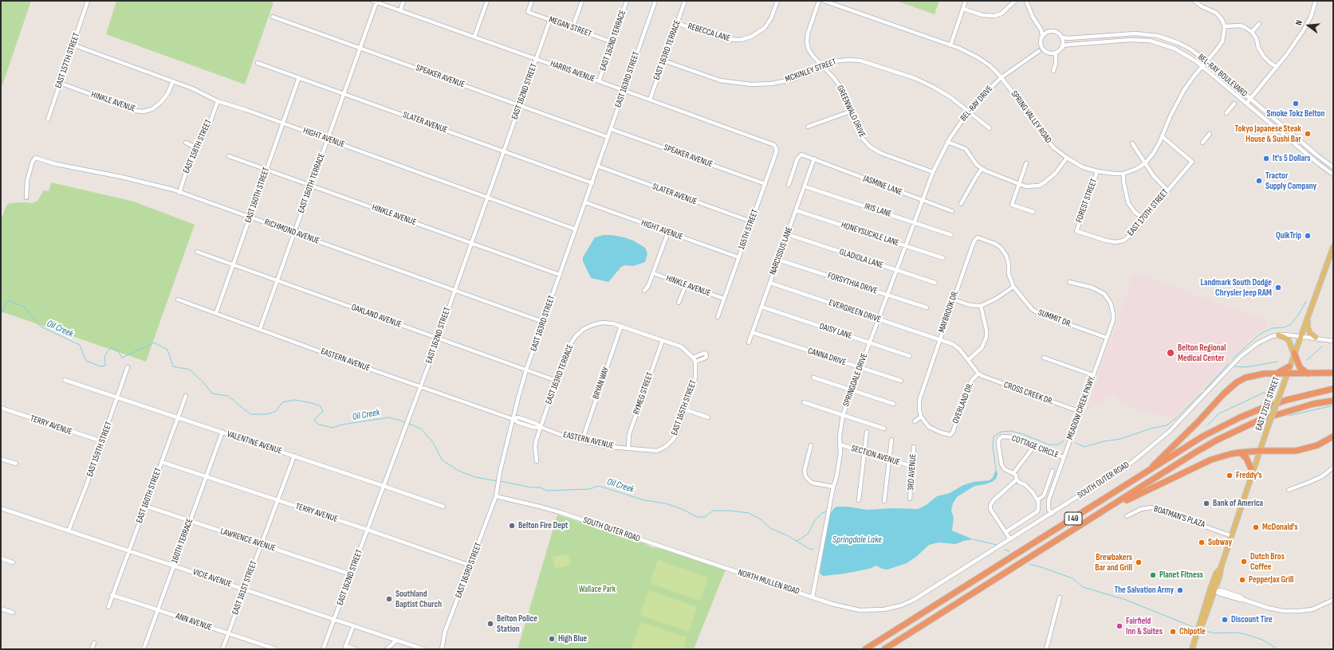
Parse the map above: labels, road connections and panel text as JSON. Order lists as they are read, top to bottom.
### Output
{
  "streets": {
    "highway": ["I 49"],
    "main road": ["EAST 171ST STREET"],
    "street": [
      "MEGAN STREET",
      "REBECCA LANE",
      "EAST 162ND TERRACE",
      "EAST 163RD TERRACE",
      "EAST 157TH STREET",
      "MCKINLEY STREET",
      "HARRIS AVENUE",
      "BEL-RAY BOULEVARD",
      "SPEAKER AVENUE",
      "EAST 163RD STREET",
      "EAST 162ND STREET",
      "HINKLE AVENUE",
      "BEL-RAY DRIVE",
      "GREENWALD DRIVE",
      "SPRING VALLEY ROAD",
      "SLATER AVENUE",
      "HIGHT AVENUE",
      "EAST 158TH STREET",
      "EAST 160TH TERRACE",
      "JASMINE LANE",
      "EAST 160TH STREET",
      "FOREST STREET",
      "IRIS LANE",
      "EAST 170TH STREET",
      "165TH STREET",
      "RICHMOND AVENUE",
      "HONEYSUCKLE LANE",
      "NARCISSUS LANE",
      "GLADIOLA LANE",
      "FORSYTHIA DRIVE",
      "EVERGREEN DRIVE",
      "MAYBROOK DR.",
      "OAKLAND AVENUE",
      "SUMMIT DR.",
      "DAISY LANE",
      "CANNA DRIVE",
      "EASTERN AVENUE",
      "SPRINGDALE DRIVE",
      "BRYAN WAY",
      "RYMEG STREET",
      "CROSS CREEK DR.",
      "OVERLAND DR.",
      "EAST 165TH STREET",
      "MEADOW CREEK PKWY.",
      "TERRY AVENUE",
      "VALENTINE AVENUE",
      "COTTAGE CIRCLE",
      "EAST 159TH STREET",
      "SECTION AVENUE",
      "3RD AVENUE",
      "SOUTH OUTER ROAD",
      "BOATMAN'S PLAZA",
      "LAWRENCE AVENUE",
      "160TH TERRACE",
      "VICIE AVENUE",
      "NORTH MULLEN ROAD",
      "EAST 161ST STREET",
      "ANN AVENUE"
    ]
  },
  "crossings": [
    ["MEGAN STREET", "EAST 162ND TERRACE"],
    ["MEGAN STREET", "EAST 162ND STREET"],
    ["REBECCA LANE", "EAST 163RD TERRACE"],
    ["EAST 162ND TERRACE", "HARRIS AVENUE"],
    ["EAST 163RD TERRACE", "MCKINLEY STREET"],
    ["EAST 163RD TERRACE", "HARRIS AVENUE"],
    ["EAST 163RD TERRACE", "OAKLAND AVENUE"],
    ["EAST 163RD TERRACE", "EASTERN AVENUE"],
    ["EAST 163RD TERRACE", "BRYAN WAY"],
    ["EAST 157TH STREET", "HINKLE AVENUE"],
    ["EAST 157TH STREET", "HIGHT AVENUE"],
    ["MCKINLEY STREET", "BEL-RAY DRIVE"],
    ["MCKINLEY STREET", "GREENWALD DRIVE"],
    ["HARRIS AVENUE", "EAST 163RD STREET"],
    ["HARRIS AVENUE", "EAST 162ND STREET"],
    ["HARRIS AVENUE", "EAST 160TH TERRACE"],
    ["HARRIS AVENUE", "165TH STREET"],
    ["BEL-RAY BOULEVARD", "SPRING VALLEY ROAD"],
    ["SPEAKER AVENUE", "EAST 163RD STREET"],
    ["SPEAKER AVENUE", "EAST 162ND STREET"],
    ["SPEAKER AVENUE", "EAST 160TH TERRACE"],
    ["SPEAKER AVENUE", "165TH STREET"],
    ["EAST 163RD STREET", "HINKLE AVENUE"],
    ["EAST 163RD STREET", "SLATER AVENUE"],
    ["EAST 163RD STREET", "HIGHT AVENUE"],
    ["EAST 163RD STREET", "RICHMOND AVENUE"],
    ["EAST 163RD STREET", "OAKLAND AVENUE"],
    ["EAST 163RD STREET", "EASTERN AVENUE"],
    ["EAST 163RD STREET", "TERRY AVENUE"],
    ["EAST 163RD STREET", "SOUTH OUTER ROAD"],
    ["EAST 162ND STREET", "HINKLE AVENUE"],
    ["EAST 162ND STREET", "SLATER AVENUE"],
    ["EAST 162ND STREET", "HIGHT AVENUE"],
    ["EAST 162ND STREET", "RICHMOND AVENUE"],
    ["EAST 162ND STREET", "OAKLAND AVENUE"],
    ["EAST 162ND STREET", "EASTERN AVENUE"],
    ["EAST 162ND STREET", "TERRY AVENUE"],
    ["EAST 162ND STREET", "VALENTINE AVENUE"],
    ["EAST 162ND STREET", "LAWRENCE AVENUE"],
    ["EAST 162ND STREET", "VICIE AVENUE"],
    ["HINKLE AVENUE", "HIGHT AVENUE"],
    ["HINKLE AVENUE", "EAST 160TH TERRACE"],
    ["HINKLE AVENUE", "EAST 160TH STREET"],
    ["HINKLE AVENUE", "165TH STREET"],
    ["BEL-RAY DRIVE", "GREENWALD DRIVE"],
    ["BEL-RAY DRIVE", "SPRING VALLEY ROAD"],
    ["BEL-RAY DRIVE", "SPRINGDALE DRIVE"],
    ["GREENWALD DRIVE", "SPRINGDALE DRIVE"],
    ["SPRING VALLEY ROAD", "FOREST STREET"],
    ["SPRING VALLEY ROAD", "EAST 170TH STREET"],
    ["SLATER AVENUE", "EAST 160TH TERRACE"],
    ["SLATER AVENUE", "EAST 160TH STREET"],
    ["SLATER AVENUE", "165TH STREET"],
    ["HIGHT AVENUE", "EAST 158TH STREET"],
    ["HIGHT AVENUE", "EAST 160TH TERRACE"],
    ["HIGHT AVENUE", "EAST 160TH STREET"],
    ["HIGHT AVENUE", "165TH STREET"],
    ["EAST 158TH STREET", "RICHMOND AVENUE"],
    ["EAST 160TH TERRACE", "RICHMOND AVENUE"],
    ["EAST 160TH TERRACE", "OAKLAND AVENUE"],
    ["EAST 160TH TERRACE", "EASTERN AVENUE"],
    ["JASMINE LANE", "NARCISSUS LANE"],
    ["JASMINE LANE", "SPRINGDALE DRIVE"],
    ["EAST 160TH STREET", "RICHMOND AVENUE"],
    ["EAST 160TH STREET", "OAKLAND AVENUE"],
    ["EAST 160TH STREET", "EASTERN AVENUE"],
    ["EAST 160TH STREET", "TERRY AVENUE"],
    ["EAST 160TH STREET", "VALENTINE AVENUE"],
    ["EAST 160TH STREET", "LAWRENCE AVENUE"],
    ["EAST 160TH STREET", "VICIE AVENUE"],
    ["EAST 160TH STREET", "ANN AVENUE"],
    ["FOREST STREET", "EAST 170TH STREET"],
    ["IRIS LANE", "NARCISSUS LANE"],
    ["IRIS LANE", "SPRINGDALE DRIVE"],
    ["HONEYSUCKLE LANE", "NARCISSUS LANE"],
    ["HONEYSUCKLE LANE", "SPRINGDALE DRIVE"],
    ["NARCISSUS LANE", "GLADIOLA LANE"],
    ["NARCISSUS LANE", "FORSYTHIA DRIVE"],
    ["NARCISSUS LANE", "EVERGREEN DRIVE"],
    ["NARCISSUS LANE", "DAISY LANE"],
    ["NARCISSUS LANE", "CANNA DRIVE"],
    ["GLADIOLA LANE", "SPRINGDALE DRIVE"],
    ["FORSYTHIA DRIVE", "SPRINGDALE DRIVE"],
    ["EVERGREEN DRIVE", "MAYBROOK DR."],
    ["EVERGREEN DRIVE", "SPRINGDALE DRIVE"],
    ["EVERGREEN DRIVE", "CROSS CREEK DR."],
    ["EVERGREEN DRIVE", "OVERLAND DR."],
    ["MAYBROOK DR.", "SUMMIT DR."],
    ["MAYBROOK DR.", "OVERLAND DR."],
    ["SUMMIT DR.", "MEADOW CREEK PKWY."],
    ["DAISY LANE", "SPRINGDALE DRIVE"],
    ["CANNA DRIVE", "SPRINGDALE DRIVE"],
    ["EASTERN AVENUE", "BRYAN WAY"],
    ["EASTERN AVENUE", "RYMEG STREET"],
    ["EASTERN AVENUE", "EAST 165TH STREET"],
    ["SPRINGDALE DRIVE", "SECTION AVENUE"],
    ["SPRINGDALE DRIVE", "NORTH MULLEN ROAD"],
    ["CROSS CREEK DR.", "OVERLAND DR."],
    ["CROSS CREEK DR.", "MEADOW CREEK PKWY."],
    ["EAST 171ST STREET", "SOUTH OUTER ROAD"],
    ["EAST 171ST STREET", "BOATMAN'S PLAZA"],
    ["MEADOW CREEK PKWY.", "COTTAGE CIRCLE"],
    ["MEADOW CREEK PKWY.", "SOUTH OUTER ROAD"],
    ["TERRY AVENUE", "EAST 159TH STREET"],
    ["TERRY AVENUE", "160TH TERRACE"],
    ["TERRY AVENUE", "EAST 161ST STREET"],
    ["VALENTINE AVENUE", "EAST 159TH STREET"],
    ["VALENTINE AVENUE", "160TH TERRACE"],
    ["VALENTINE AVENUE", "EAST 161ST STREET"],
    ["EAST 159TH STREET", "VICIE AVENUE"],
    ["SECTION AVENUE", "3RD AVENUE"],
    ["SOUTH OUTER ROAD", "NORTH MULLEN ROAD"],
    ["LAWRENCE AVENUE", "160TH TERRACE"],
    ["LAWRENCE AVENUE", "EAST 161ST STREET"],
    ["160TH TERRACE", "VICIE AVENUE"],
    ["160TH TERRACE", "ANN AVENUE"],
    ["VICIE AVENUE", "EAST 161ST STREET"],
    ["EAST 161ST STREET", "ANN AVENUE"]
  ],
  "water": ["Oil Creek", "Springdale Lake"],
  "parks": ["Wallace Park"],
  "places": [
    "Smoke Tokz Belton",
    "Tokyo Japanese Steak House & Sushi Bar",
    "It's 5 Dollars",
    "Tractor Supply Company",
    "QuikTrip",
    "Landmark South Dodge Chrysler Jeep RAM",
    "Belton Regional Medical Center",
    "Freddy's",
    "Bank of America",
    "Belton Fire Dept",
    "McDonald's",
    "Subway",
    "Dutch Bros Coffee",
    "Brewbakers Bar and Grill",
    "Planet Fitness",
    "PepperJax Grill",
    "The Salvation Army",
    "Southland Baptist Church",
    "Discount Tire",
    "Belton Police Station",
    "Fairfield Inn & Suites",
    "Chipotle",
    "High Blue"
  ],
  "north": "left"
}
